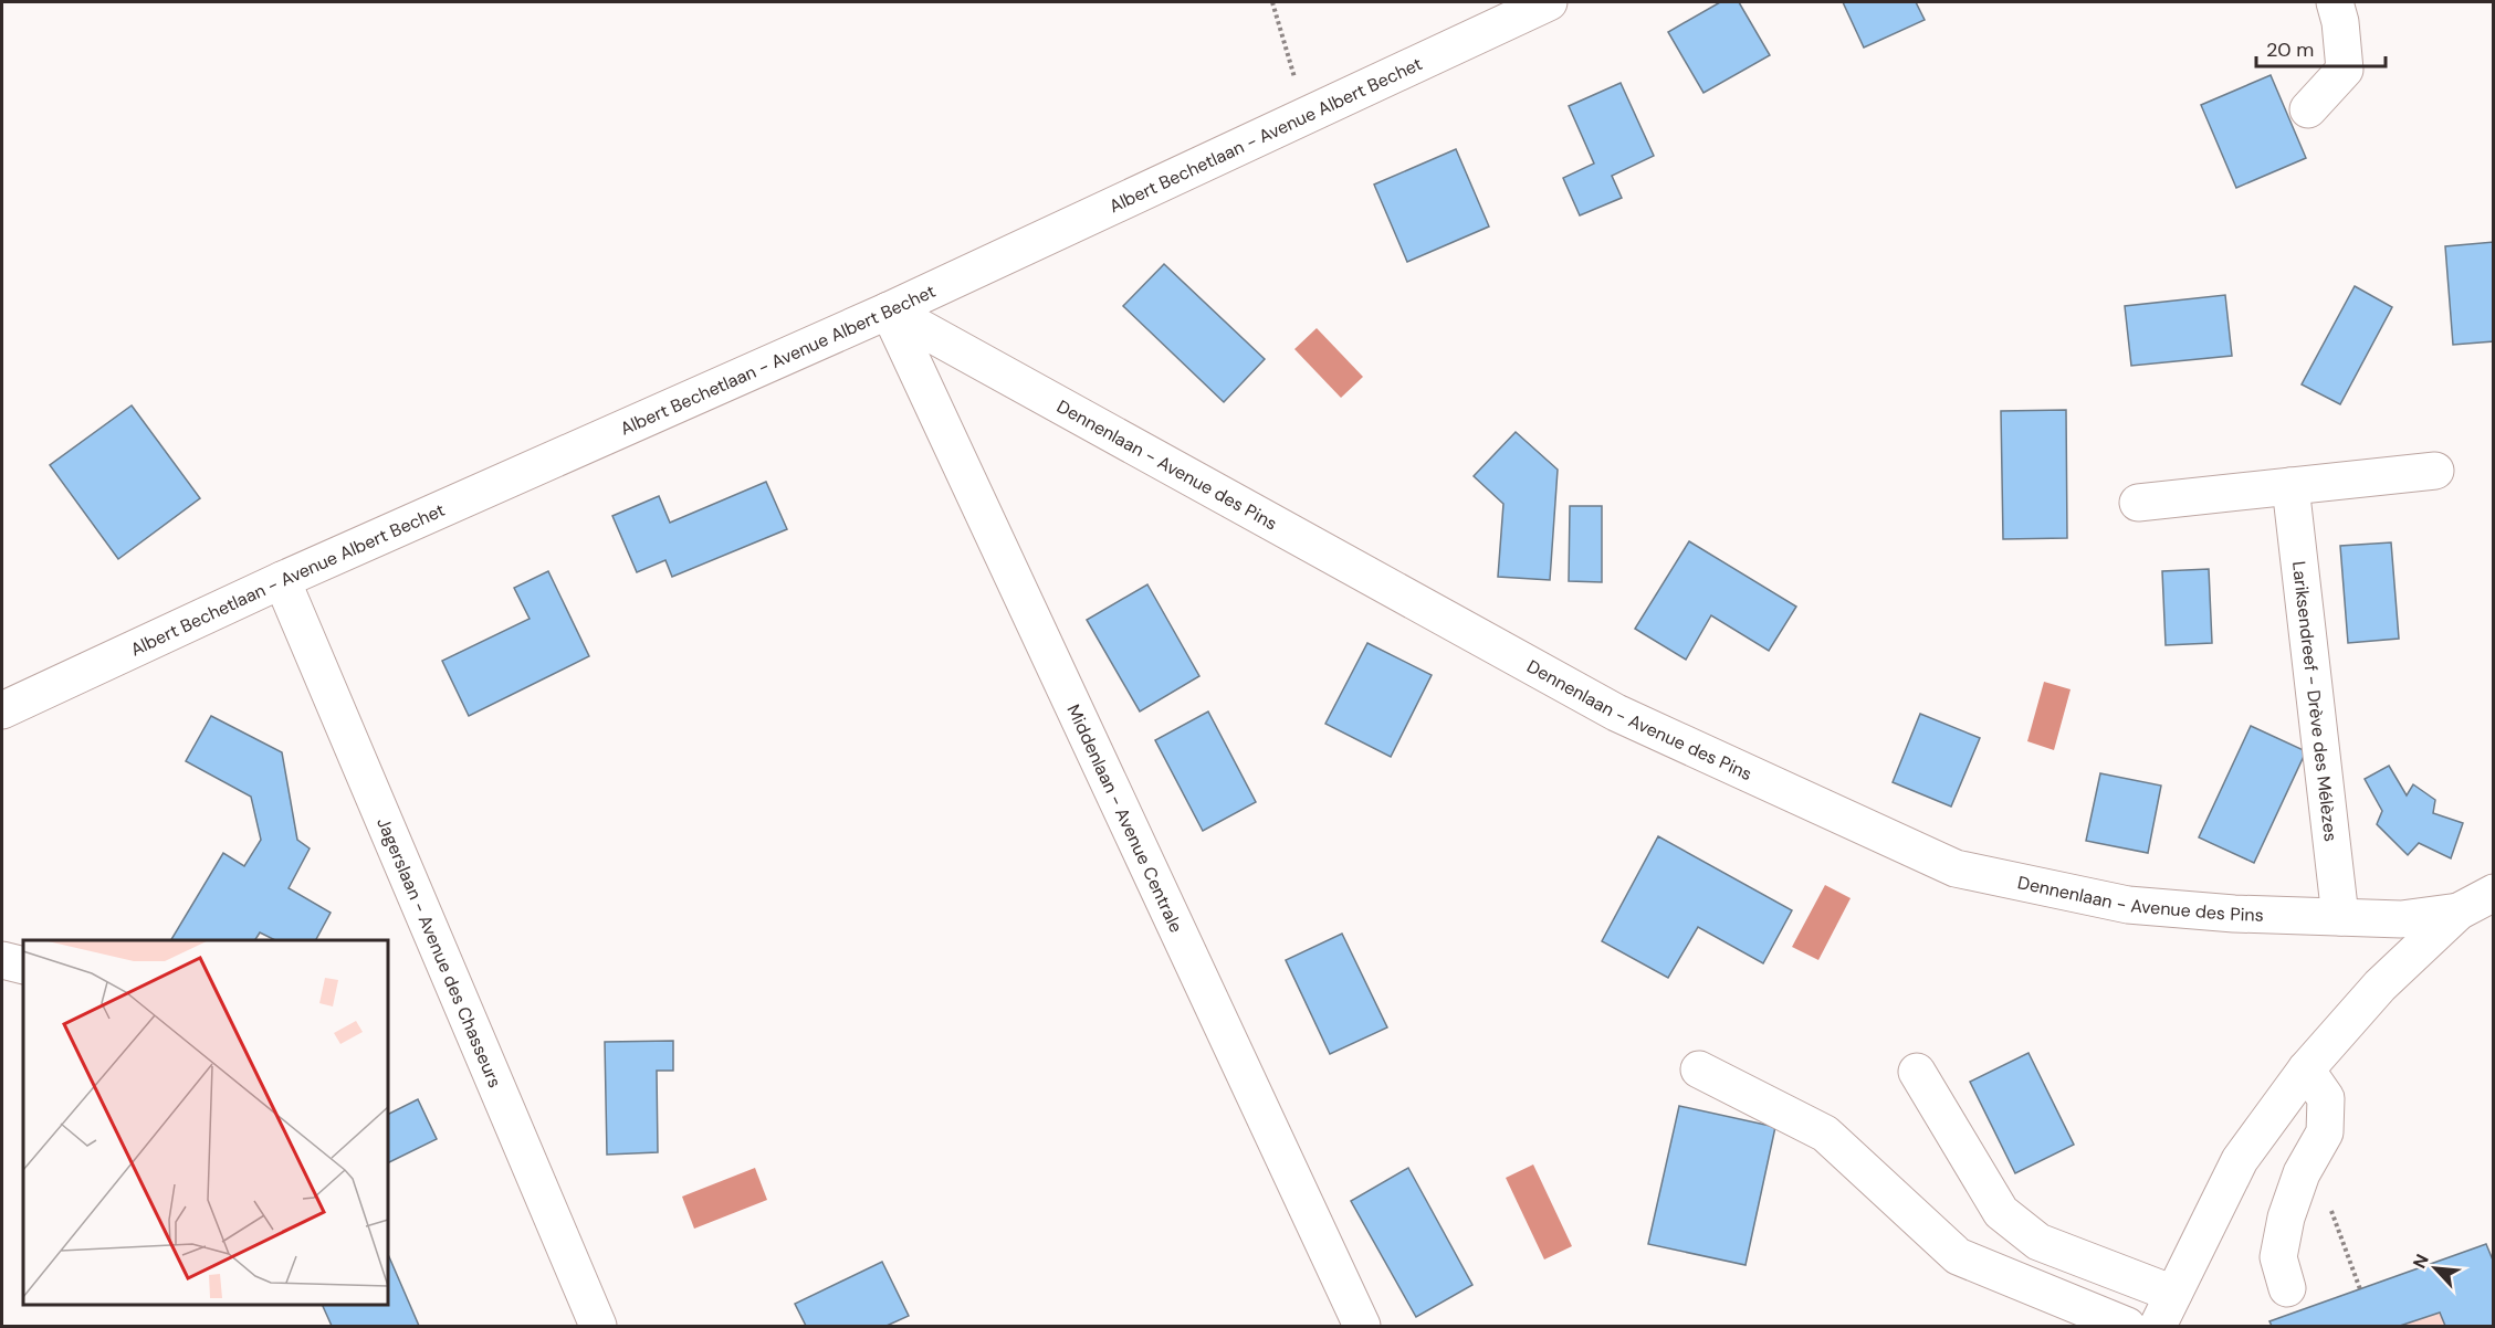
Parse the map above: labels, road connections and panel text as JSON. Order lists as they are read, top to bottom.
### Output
{
  "streets": {
    "street": [
      "Albert Bechetlaan - Avenue Albert Bechet",
      "Dennenlaan - Avenue des Pins",
      "Lariksendreef - Drève des Mélèzes",
      "Middenlaan - Avenue Centrale",
      "Jagerslaan - Avenue des Chasseurs"
    ]
  },
  "crossings": [
    ["Albert Bechetlaan - Avenue Albert Bechet", "Dennenlaan - Avenue des Pins"],
    ["Albert Bechetlaan - Avenue Albert Bechet", "Middenlaan - Avenue Centrale"],
    ["Albert Bechetlaan - Avenue Albert Bechet", "Jagerslaan - Avenue des Chasseurs"],
    ["Dennenlaan - Avenue des Pins", "Lariksendreef - Drève des Mélèzes"],
    ["Dennenlaan - Avenue des Pins", "Middenlaan - Avenue Centrale"]
  ],
  "scale_bar": "20 m",
  "north": "top left"
}
